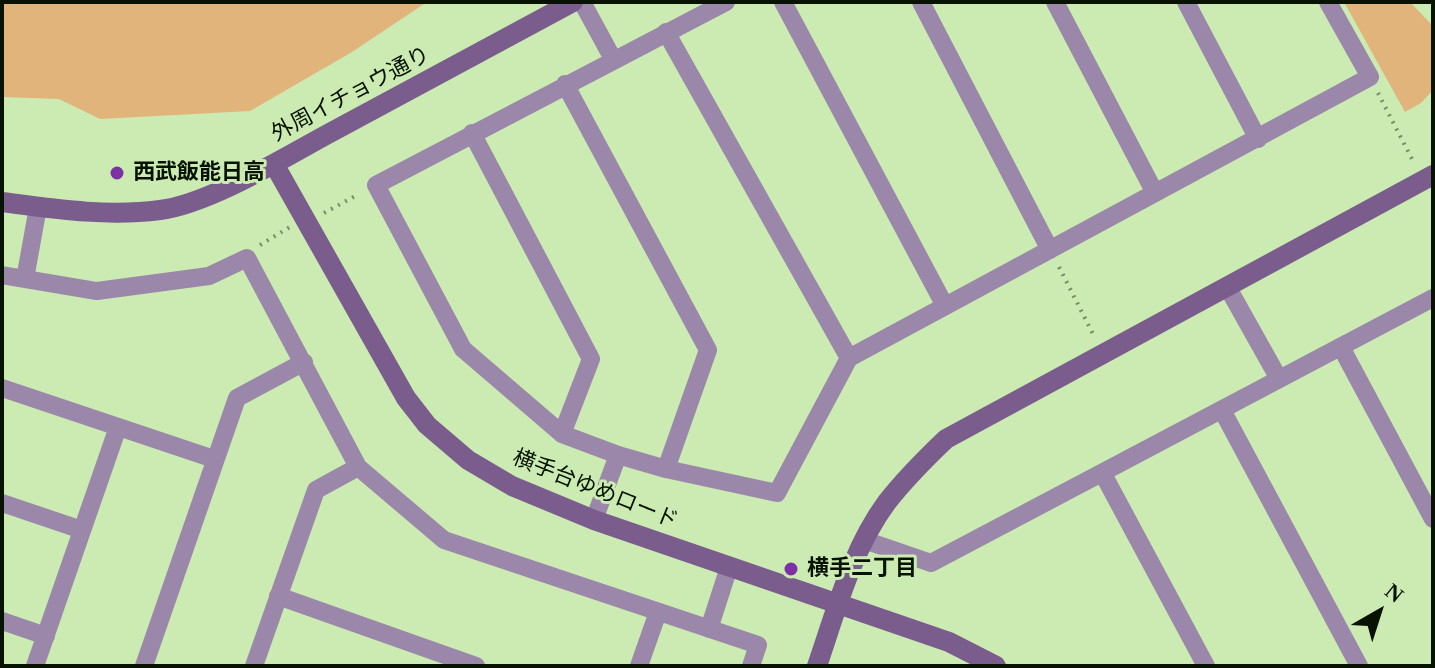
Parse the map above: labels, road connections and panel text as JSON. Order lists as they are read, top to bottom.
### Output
{
  "streets": {
    "street": ["外周イチョウ通り", "横手台ゆめロード"]
  },
  "crossings": [
    ["外周イチョウ通り", "横手台ゆめロード"]
  ],
  "places": ["西武飯能日高", "横手二丁目"],
  "north": "top right"
}
